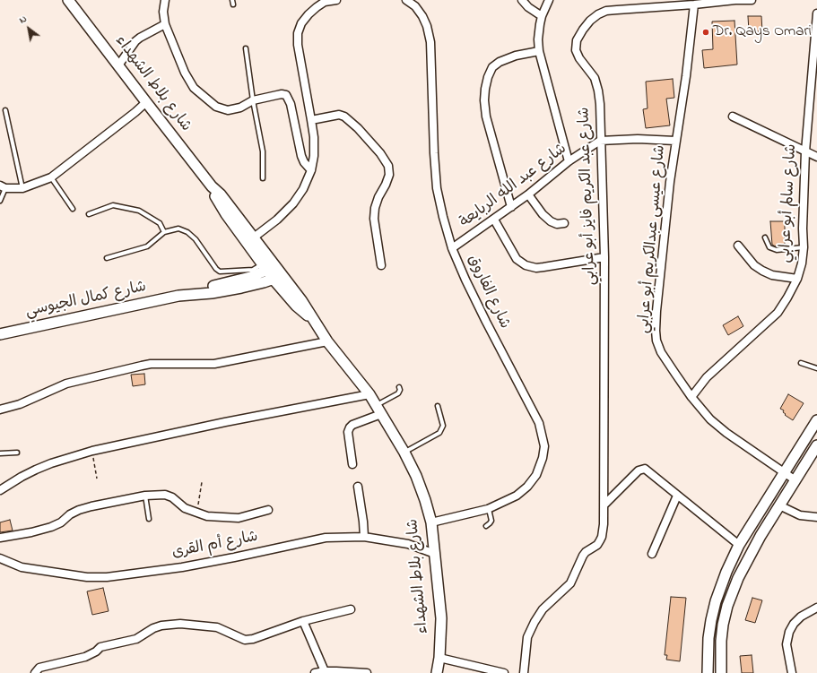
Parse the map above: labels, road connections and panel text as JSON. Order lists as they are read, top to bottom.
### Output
{
  "streets": {
    "street": [
      "شارع بلاط الشهداء",
      "شارع عبد الله الربايعة",
      "شارع عبد الكريم فايز أبو عرابي",
      "شارع سالم أبو عرابي",
      "شارع عيسى عبدالكريم أبو عرابي",
      "شارع الفاروق",
      "شارع كمال الجيوسي",
      "شارع أم القرى"
    ]
  },
  "crossings": [
    ["شارع بلاط الشهداء", "شارع الفاروق"],
    ["شارع بلاط الشهداء", "شارع كمال الجيوسي"],
    ["شارع بلاط الشهداء", "شارع أم القرى"],
    ["شارع عبد الله الربايعة", "شارع عبد الكريم فايز أبو عرابي"],
    ["شارع عبد الله الربايعة", "شارع الفاروق"],
    ["شارع عبد الكريم فايز أبو عرابي", "شارع عيسى عبدالكريم أبو عرابي"],
    ["شارع سالم أبو عرابي", "شارع عيسى عبدالكريم أبو عرابي"]
  ],
  "places": ["Dr. Qays Omari"],
  "north": "top left"
}
